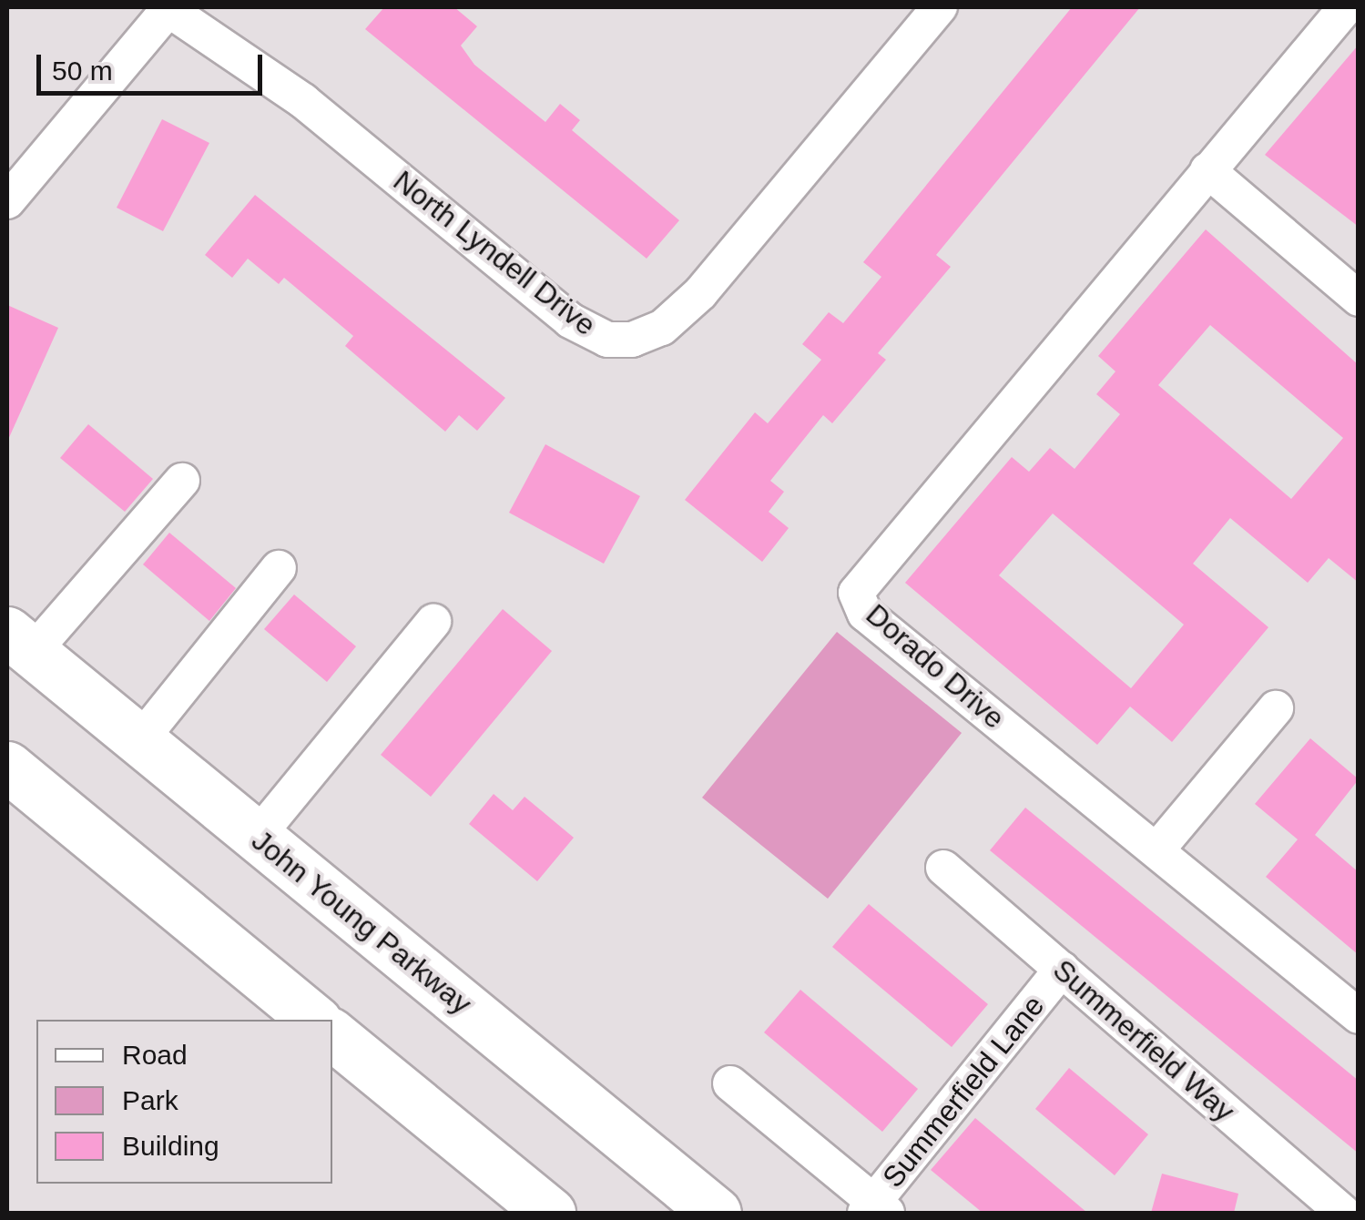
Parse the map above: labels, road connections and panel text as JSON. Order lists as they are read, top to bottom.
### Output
{
  "streets": {
    "highway": ["John Young Parkway"],
    "street": [
      "North Lyndell Drive",
      "Dorado Drive",
      "Summerfield Way",
      "Summerfield Lane"
    ]
  },
  "crossings": [
    ["Summerfield Way", "Summerfield Lane"]
  ],
  "legend": ["Road", "Park", "Building"],
  "scale_bar": "50 m"
}
